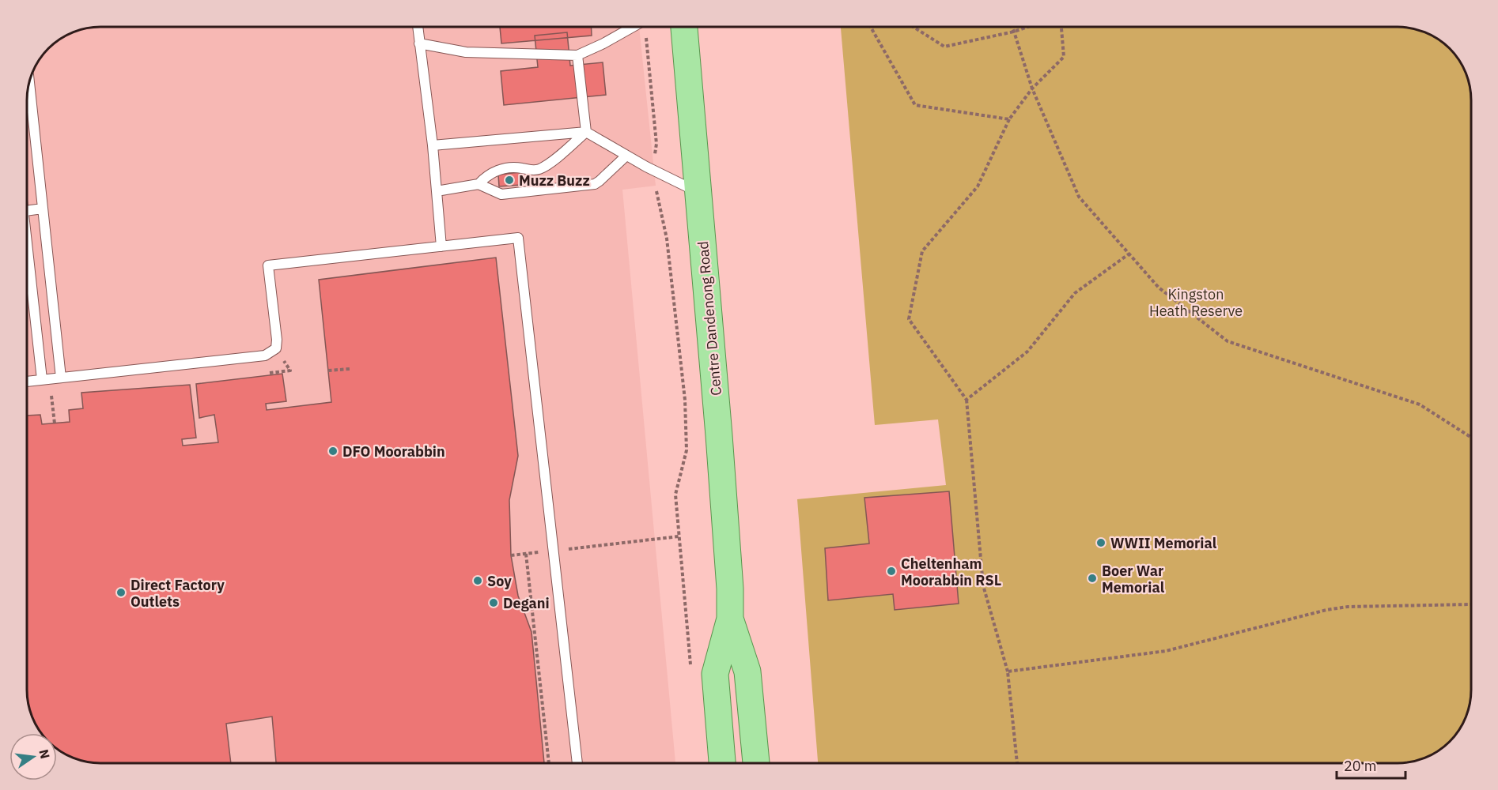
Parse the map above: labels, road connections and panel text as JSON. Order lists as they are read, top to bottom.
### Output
{
  "streets": {
    "main road": ["Centre Dandenong Road"]
  },
  "parks": ["Kingston Heath Reserve"],
  "places": [
    "Muzz Buzz",
    "DFO Moorabbin",
    "WWII Memorial",
    "Cheltenham Moorabbin RSL",
    "Boer War Memorial",
    "Soy",
    "Direct Factory Outlets",
    "Degani"
  ],
  "scale_bar": "20 m",
  "north": "right"
}
